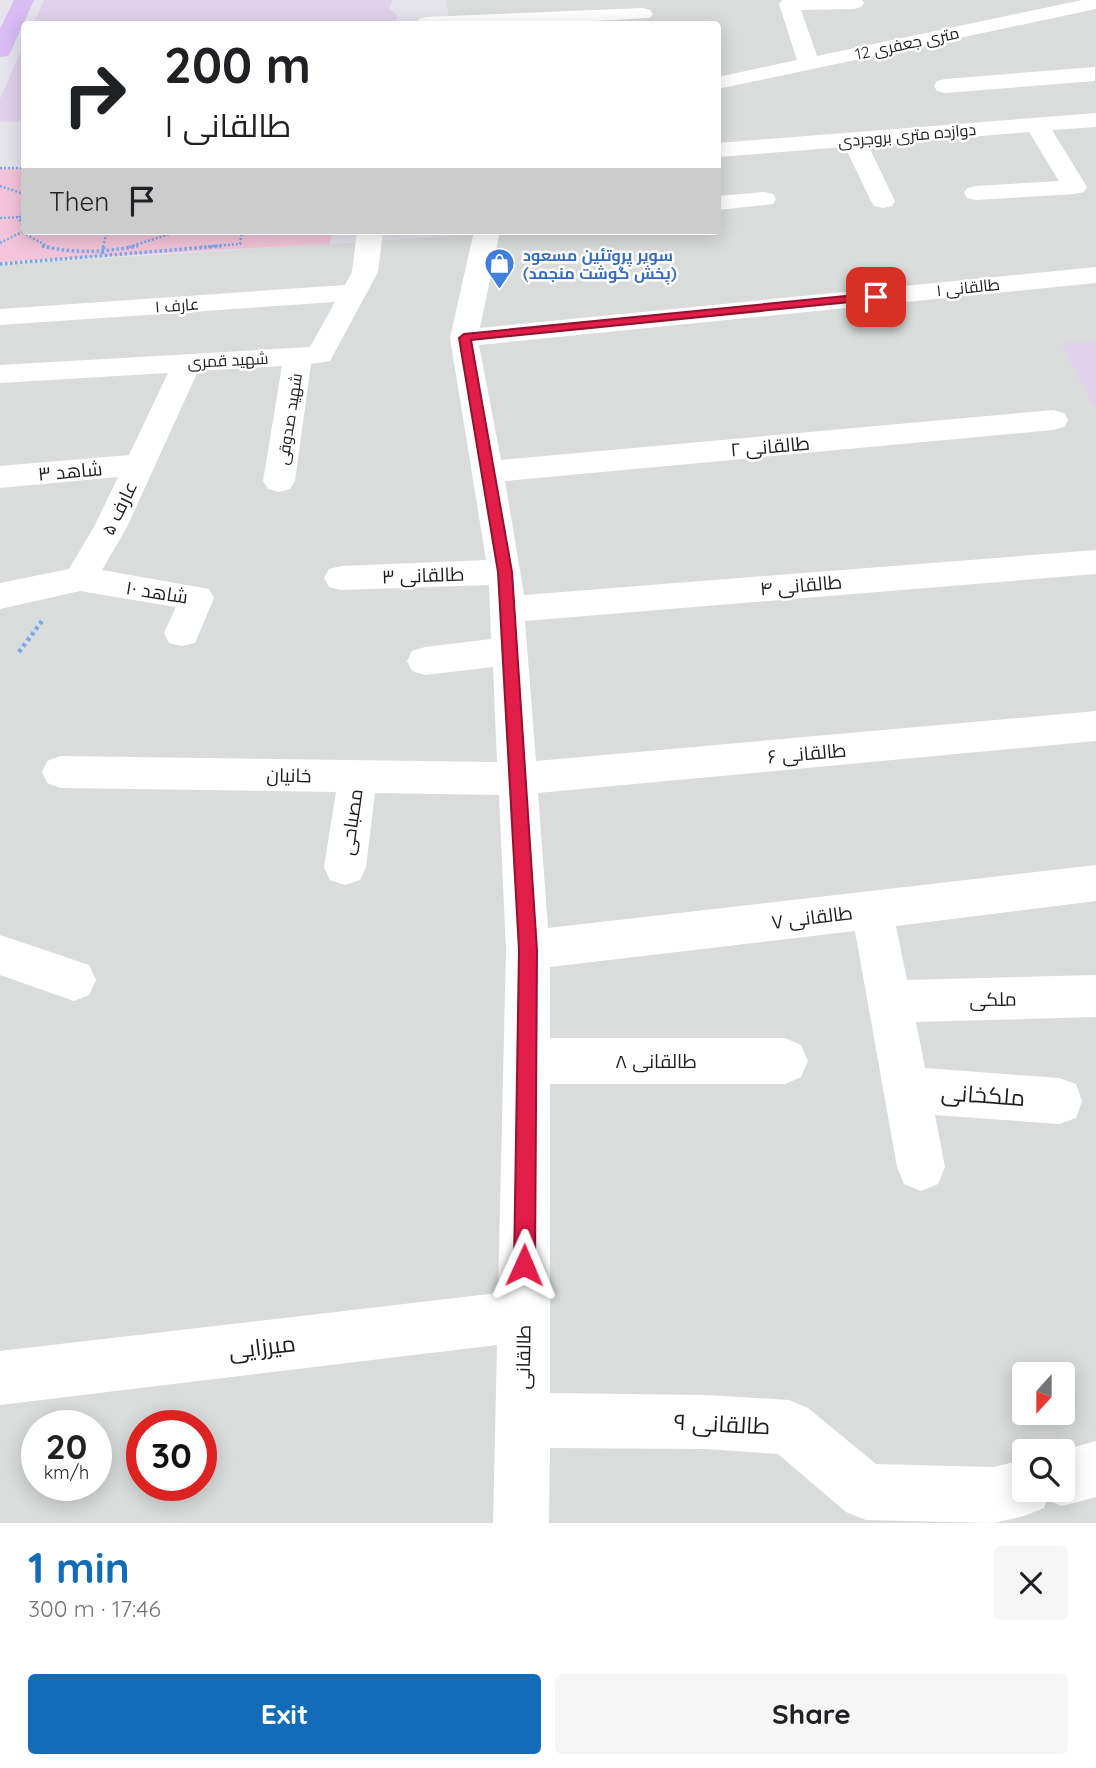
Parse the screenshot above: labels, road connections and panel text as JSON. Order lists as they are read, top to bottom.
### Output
{
  "streets": {
    "street": [
      "12 متری جعفری",
      "دوازده متری بروجردی",
      "طالقانی ۱",
      "عارف ۱",
      "شهید قمری",
      "شهید صدوقی",
      "طالقانی ۲",
      "شاهد ۳",
      "عارف ۵",
      "طالقانی ۳",
      "طالقانی ۴",
      "شاهد ۱۰",
      "طالقانی ۶",
      "خانیان",
      "مصباحی",
      "طالقانی ۷",
      "ملکی",
      "طالقانی ۸",
      "ملکخانی",
      "میرزایی",
      "طالقانی",
      "طالقانی ۹"
    ]
  },
  "crossings": [
    ["طالقانی ۱", "طالقانی"],
    ["عارف ۱", "شهید قمری"],
    ["شهید قمری", "شهید صدوقی"],
    ["شهید قمری", "عارف ۵"],
    ["طالقانی ۲", "طالقانی"],
    ["شاهد ۳", "عارف ۵"],
    ["عارف ۵", "شاهد ۱۰"],
    ["طالقانی ۳", "طالقانی ۴"],
    ["طالقانی ۳", "طالقانی"],
    ["طالقانی ۴", "طالقانی"],
    ["طالقانی ۶", "خانیان"],
    ["طالقانی ۶", "طالقانی"],
    ["خانیان", "مصباحی"],
    ["خانیان", "طالقانی"],
    ["طالقانی ۷", "طالقانی"],
    ["طالقانی ۸", "طالقانی"],
    ["میرزایی", "طالقانی"],
    ["طالقانی", "طالقانی ۹"]
  ],
  "places": {
    "shop": ["سوپر پروتئین مسعود (پخش گوشت منجمد)"]
  },
  "north": "bottom",
  "page": {
    "turn": ["200 m", "طالقانی ۱"],
    "then": "Then",
    "speed": "20 km/h",
    "limit": "30",
    "heading": ["1 min", "300 m · 17:46"],
    "buttons": ["Exit", "Share"]
  }
}
